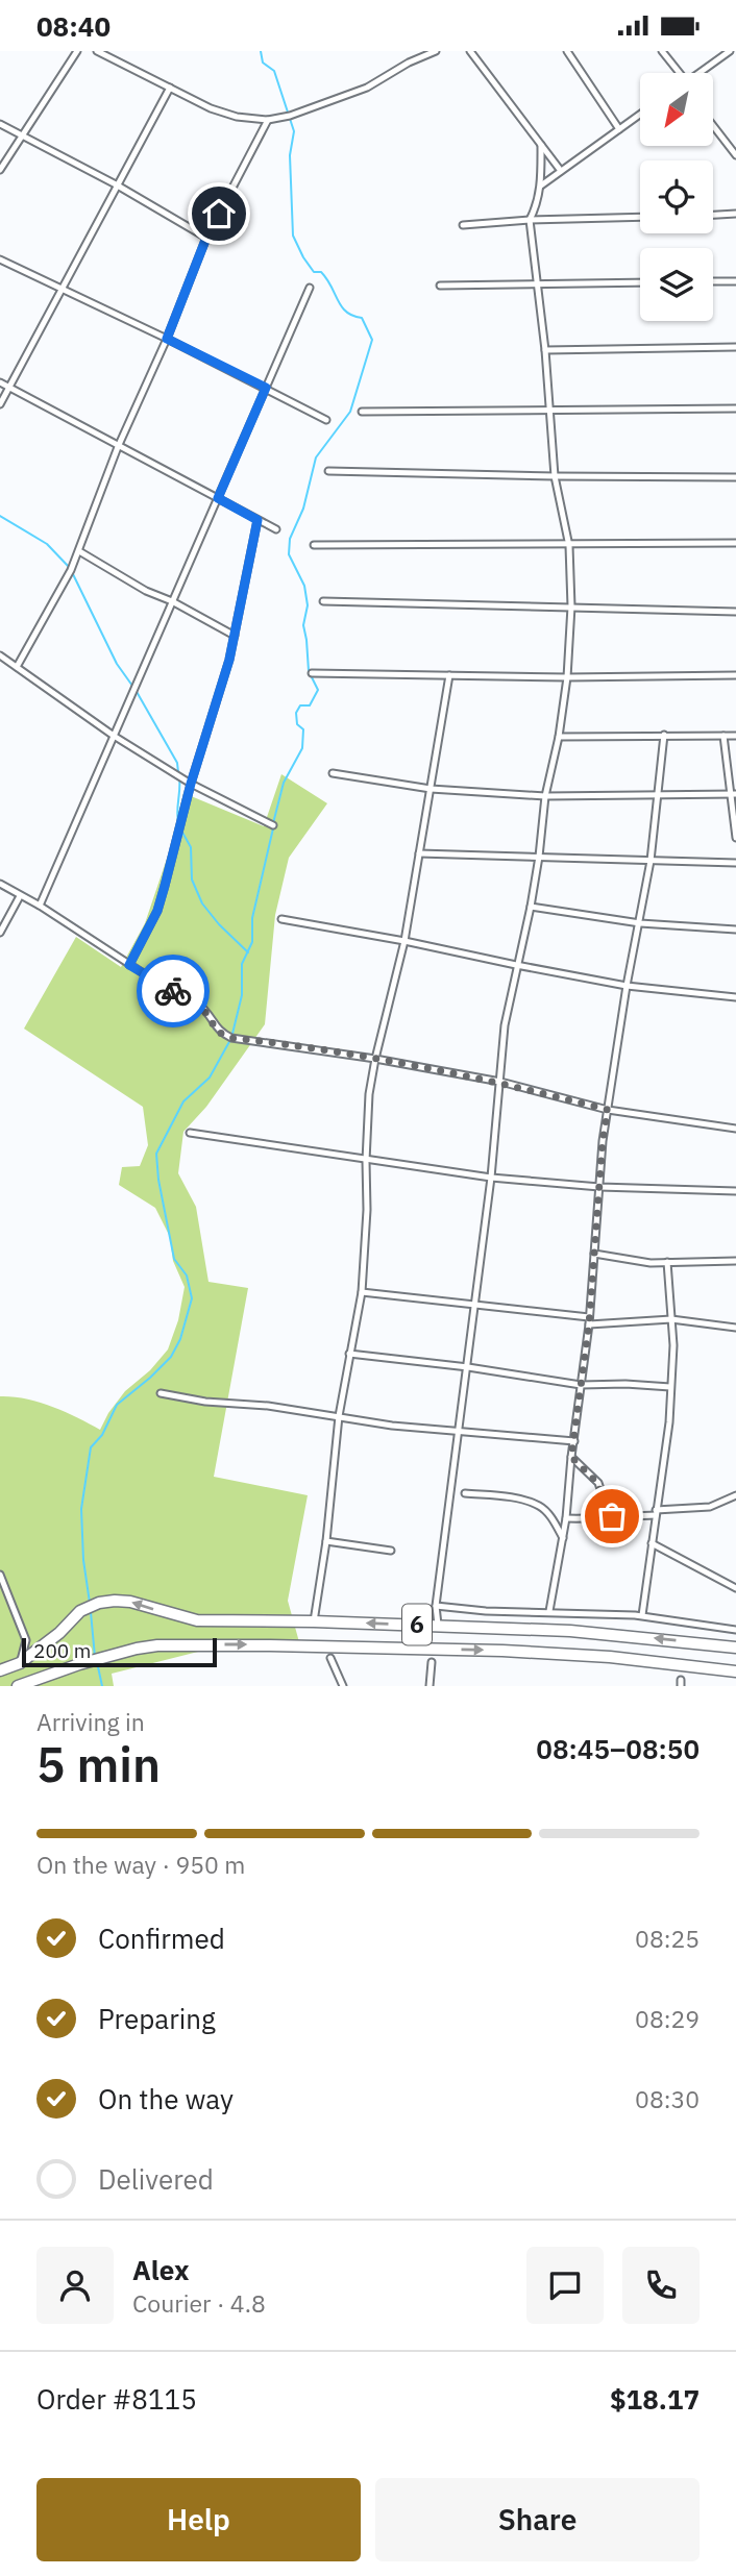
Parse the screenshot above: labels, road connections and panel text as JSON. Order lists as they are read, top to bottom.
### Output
{
  "streets": {
    "highway": ["6"]
  },
  "scale_bar": "200 m",
  "north": "bottom left",
  "page": {
    "status": "08:40",
    "scale": "200 m",
    "heading": ["5 min", "Arriving in", "08:45–08:50"],
    "panel": [
      "Alex",
      "Courier · 4.8",
      "Order #8115",
      "$18.17"
    ],
    "bar": "On the way · 950 m",
    "list": [
      ["Confirmed", "08:25"],
      ["Preparing", "08:29"],
      ["On the way", "08:30"],
      "Delivered"
    ],
    "buttons": ["Help", "Share"]
  }
}
